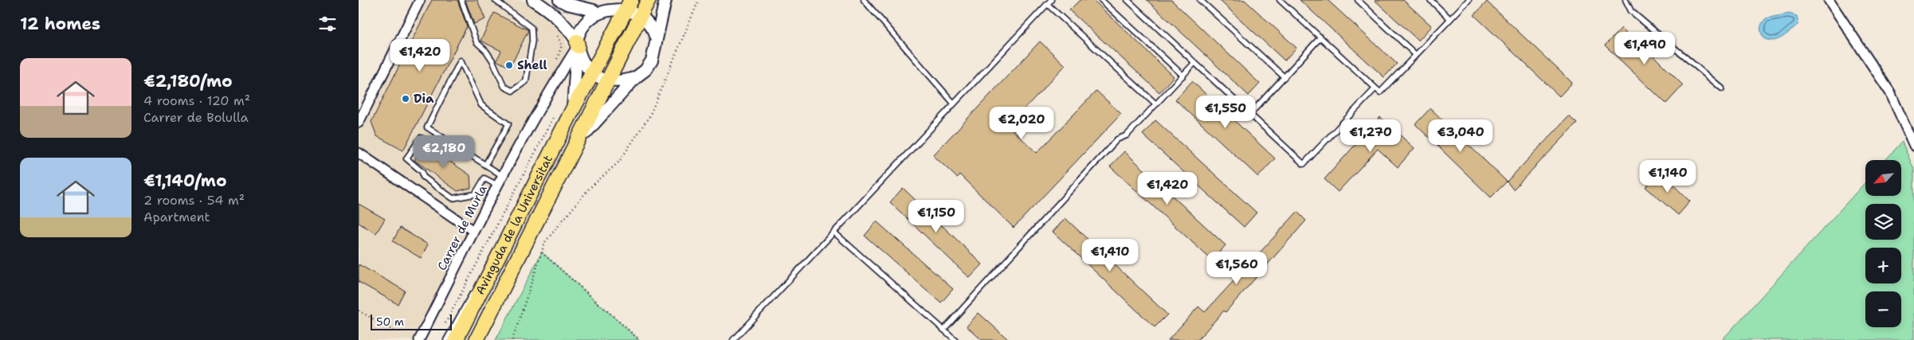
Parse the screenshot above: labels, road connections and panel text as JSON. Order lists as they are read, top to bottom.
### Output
{
  "streets": {
    "main road": ["Avinguda de la Universitat"],
    "street": ["Carrer de Murla"]
  },
  "crossings": [
    ["Avinguda de la Universitat", "Carrer de Murla"]
  ],
  "places": ["Shell", "Dia"],
  "scale_bar": "50 m",
  "north": "bottom left",
  "page": {
    "heading": "12 homes",
    "price": [
      "€1,490",
      "€1,420",
      "€1,550",
      "€2,020",
      "€1,270",
      "€3,040",
      "€2,180",
      "€1,140",
      "€1,420",
      "€1,150",
      "€1,410",
      "€1,560"
    ],
    "list": [
      {
        "name": "€2,180/mo",
        "note": "4 rooms · 120 m² · Carrer de Bolulla"
      },
      {
        "name": "€1,140/mo",
        "note": "2 rooms · 54 m² · Apartment"
      }
    ],
    "map_buttons": ["+", "−"],
    "scale": "50 m"
  }
}
